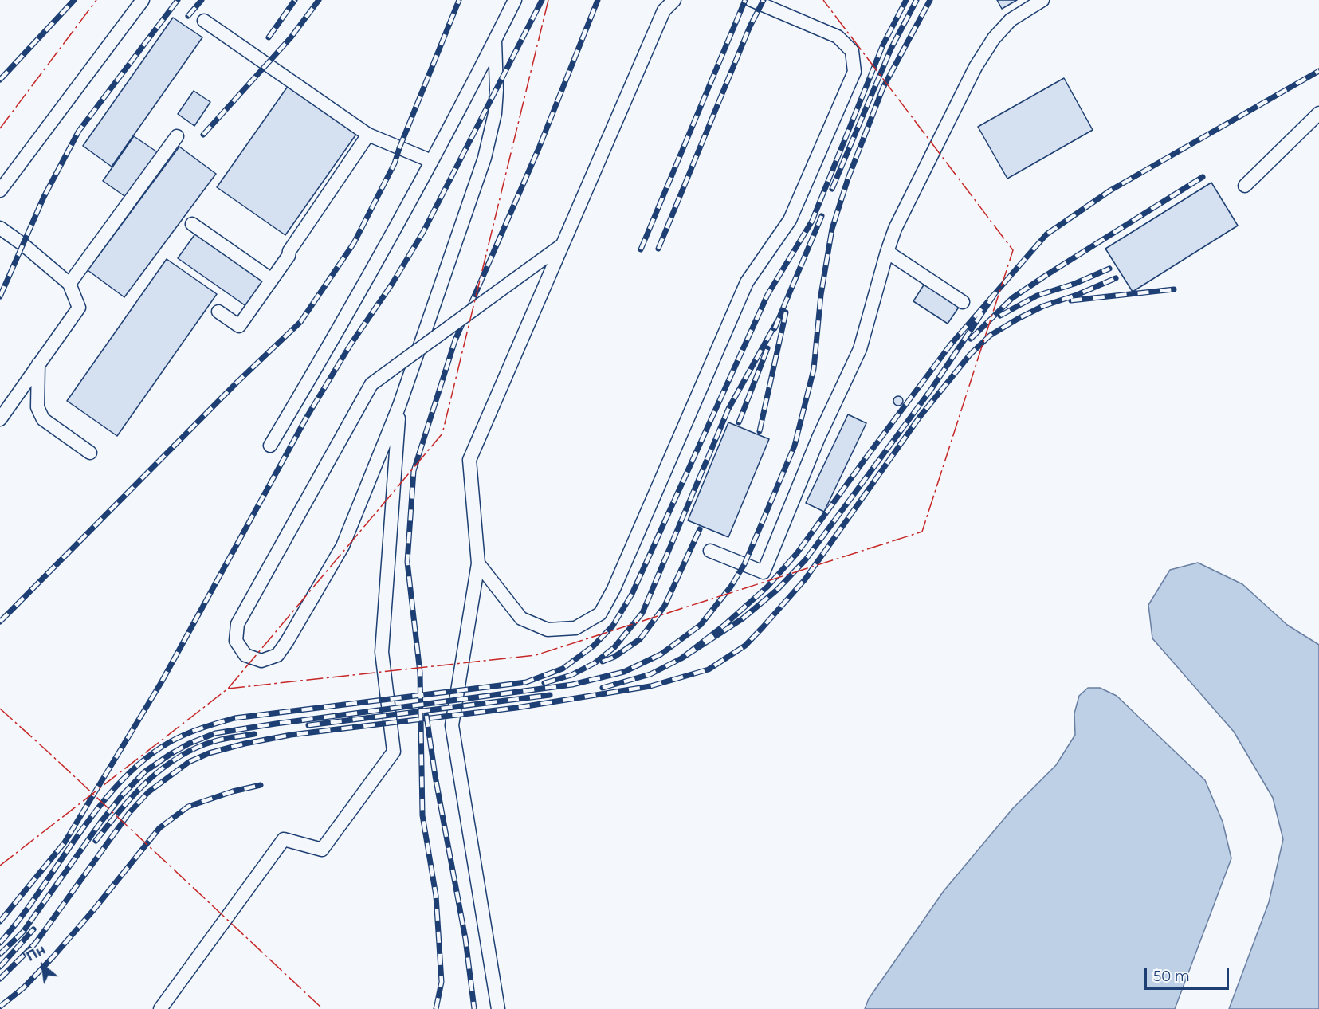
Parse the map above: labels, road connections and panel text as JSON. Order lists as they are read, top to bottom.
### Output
{
  "scale_bar": "50 m",
  "north": "top left"
}
